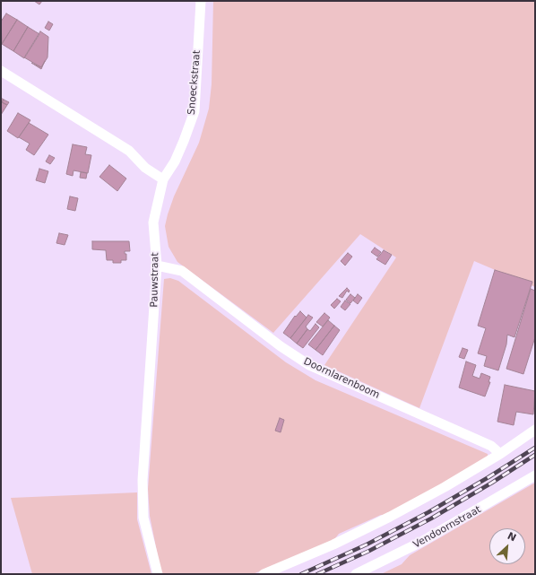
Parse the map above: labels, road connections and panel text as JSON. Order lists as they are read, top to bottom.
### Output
{
  "streets": {
    "street": [
      "Snoeckstraat",
      "Pauwstraat",
      "Doornlarenboom",
      "Vendoornstraat"
    ]
  },
  "crossings": [
    ["Snoeckstraat", "Pauwstraat"],
    ["Pauwstraat", "Doornlarenboom"]
  ],
  "north": "top right"
}
